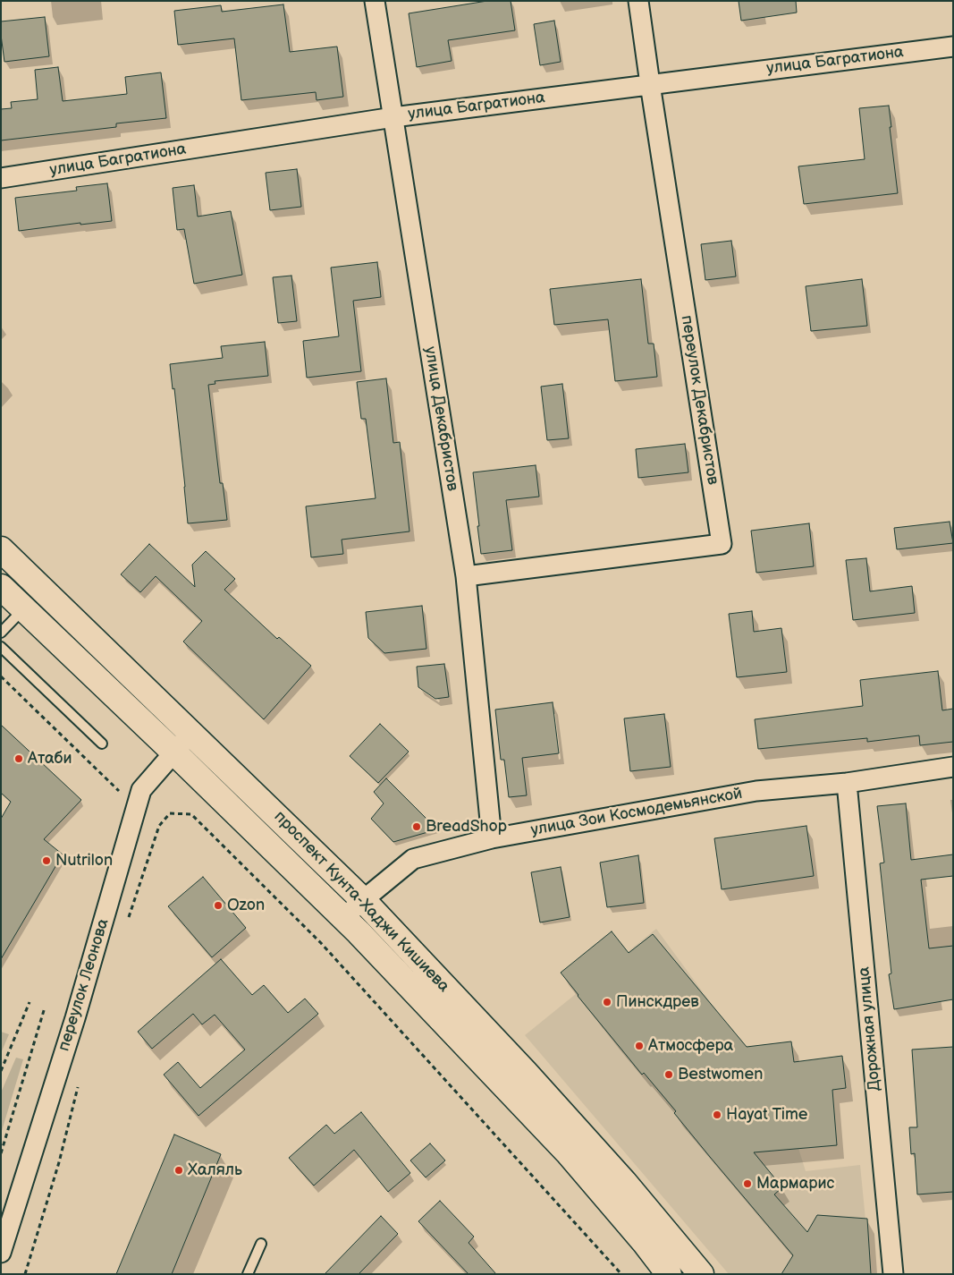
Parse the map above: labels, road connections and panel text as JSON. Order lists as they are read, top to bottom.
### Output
{
  "streets": {
    "main road": ["проспект Кунта-Хаджи Кишиева"],
    "street": [
      "улица Багратиона",
      "переулок Декабристов",
      "улица Декабристов",
      "улица Зои Космодемьянской",
      "переулок Леонова",
      "Дорожная улица"
    ]
  },
  "crossings": [
    ["улица Багратиона", "переулок Декабристов"],
    ["улица Багратиона", "улица Декабристов"],
    ["переулок Декабристов", "улица Декабристов"],
    ["улица Декабристов", "улица Зои Космодемьянской"],
    ["улица Зои Космодемьянской", "проспект Кунта-Хаджи Кишиева"],
    ["улица Зои Космодемьянской", "Дорожная улица"],
    ["проспект Кунта-Хаджи Кишиева", "переулок Леонова"]
  ],
  "places": [
    "Атаби",
    "BreadShop",
    "Nutrilon",
    "Ozon",
    "Пинскдрев",
    "Атмосфера",
    "Bestwomen",
    "Hayat Time",
    "Халяль",
    "Мармарис"
  ]
}
